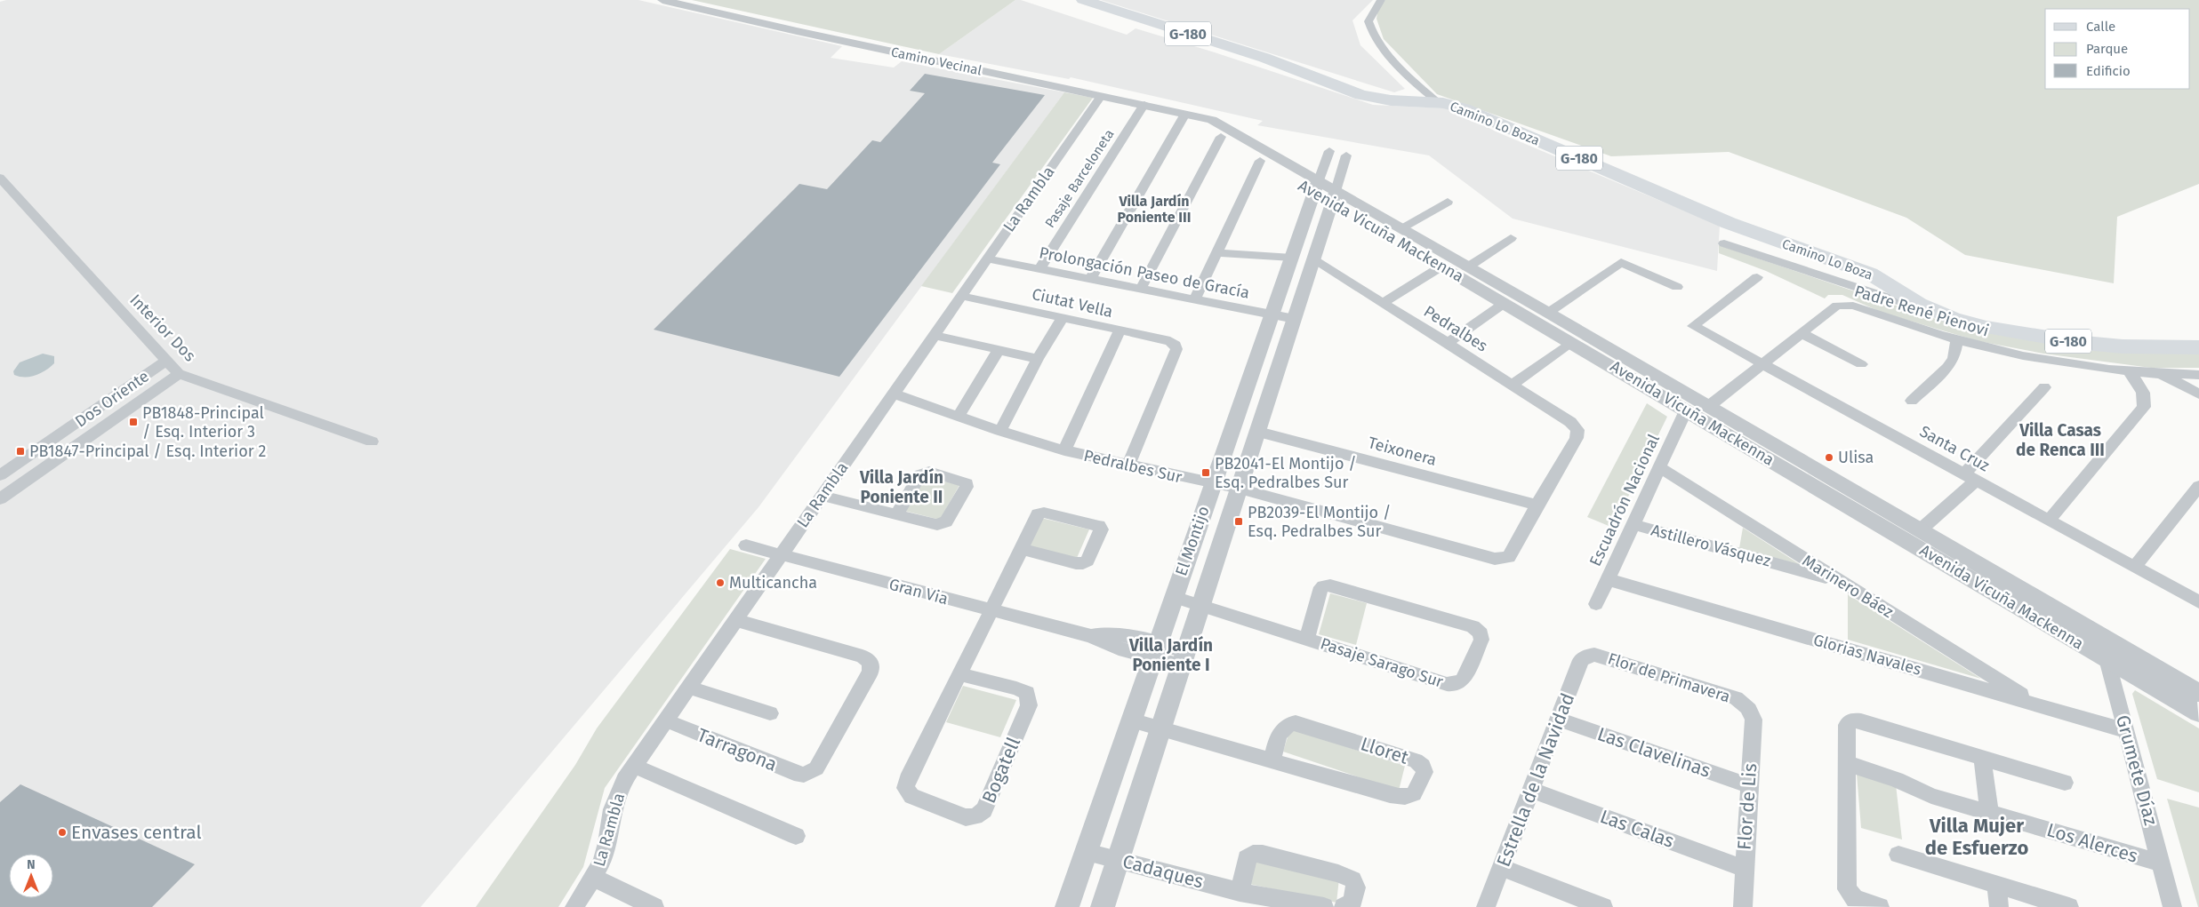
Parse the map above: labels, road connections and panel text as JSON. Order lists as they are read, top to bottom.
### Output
{
  "streets": {
    "main road": ["G-180", "Camino Lo Boza"],
    "street": [
      "Camino Vecinal",
      "Pasaje Barceloneta",
      "La Rambla",
      "Avenida Vicuña Mackenna",
      "Prolongación Paseo de Gracía",
      "Ciutat Vella",
      "Padre René Pienovi",
      "Interior Dos",
      "Pedralbes",
      "Dos Oriente",
      "Santa Cruz",
      "Teixonera",
      "Pedralbes Sur",
      "Escuadrón Nacional",
      "El Montijo",
      "Astillero Vásquez",
      "Marinero Báez",
      "Gran Via",
      "Glorias Navales",
      "Pasaje Sarago Sur",
      "Flor de Primavera",
      "Tarragona",
      "Lloret",
      "Las Clavelinas",
      "Bogatell",
      "Grumete Díaz",
      "Estrella de la Navidad",
      "Flor de Lis",
      "Las Calas",
      "Los Alerces",
      "Cadaques"
    ]
  },
  "crossings": [
    ["Camino Vecinal", "Pasaje Barceloneta"],
    ["Camino Vecinal", "La Rambla"],
    ["Camino Vecinal", "Avenida Vicuña Mackenna"],
    ["Pasaje Barceloneta", "Prolongación Paseo de Gracía"],
    ["La Rambla", "Prolongación Paseo de Gracía"],
    ["La Rambla", "Ciutat Vella"],
    ["La Rambla", "Pedralbes Sur"],
    ["La Rambla", "Gran Via"],
    ["La Rambla", "Tarragona"],
    ["Avenida Vicuña Mackenna", "Padre René Pienovi"],
    ["Avenida Vicuña Mackenna", "Escuadrón Nacional"],
    ["Avenida Vicuña Mackenna", "El Montijo"],
    ["Avenida Vicuña Mackenna", "Grumete Díaz"],
    ["Prolongación Paseo de Gracía", "El Montijo"],
    ["Ciutat Vella", "Pedralbes Sur"],
    ["Padre René Pienovi", "Santa Cruz"],
    ["Interior Dos", "Dos Oriente"],
    ["Pedralbes", "Teixonera"],
    ["Pedralbes", "Pedralbes Sur"],
    ["Pedralbes", "El Montijo"],
    ["Teixonera", "Pedralbes Sur"],
    ["Teixonera", "El Montijo"],
    ["Pedralbes Sur", "El Montijo"],
    ["Escuadrón Nacional", "Astillero Vásquez"],
    ["Escuadrón Nacional", "Marinero Báez"],
    ["Escuadrón Nacional", "Glorias Navales"],
    ["El Montijo", "Gran Via"],
    ["El Montijo", "Pasaje Sarago Sur"],
    ["El Montijo", "Lloret"],
    ["El Montijo", "Cadaques"],
    ["Astillero Vásquez", "Marinero Báez"],
    ["Marinero Báez", "Glorias Navales"],
    ["Gran Via", "Bogatell"],
    ["Glorias Navales", "Grumete Díaz"],
    ["Flor de Primavera", "Estrella de la Navidad"],
    ["Flor de Primavera", "Flor de Lis"],
    ["Las Clavelinas", "Estrella de la Navidad"],
    ["Las Clavelinas", "Flor de Lis"],
    ["Grumete Díaz", "Los Alerces"],
    ["Estrella de la Navidad", "Las Calas"],
    ["Flor de Lis", "Las Calas"]
  ],
  "districts": [
    "Villa Jardín Poniente III",
    "Villa Casas de Renca III",
    "Villa Jardín Poniente II",
    "Villa Jardín Poniente I",
    "Villa Mujer de Esfuerzo"
  ],
  "places": {
    "transit": [
      "PB1848-Principal / Esq. Interior 3",
      "PB1847-Principal / Esq. Interior 2",
      "PB2041-El Montijo / Esq. Pedralbes Sur",
      "PB2039-El Montijo / Esq. Pedralbes Sur"
    ],
    "other": ["Ulisa", "Multicancha", "Envases central"]
  },
  "legend": ["Calle", "Parque", "Edificio"],
  "north": "top"
}
